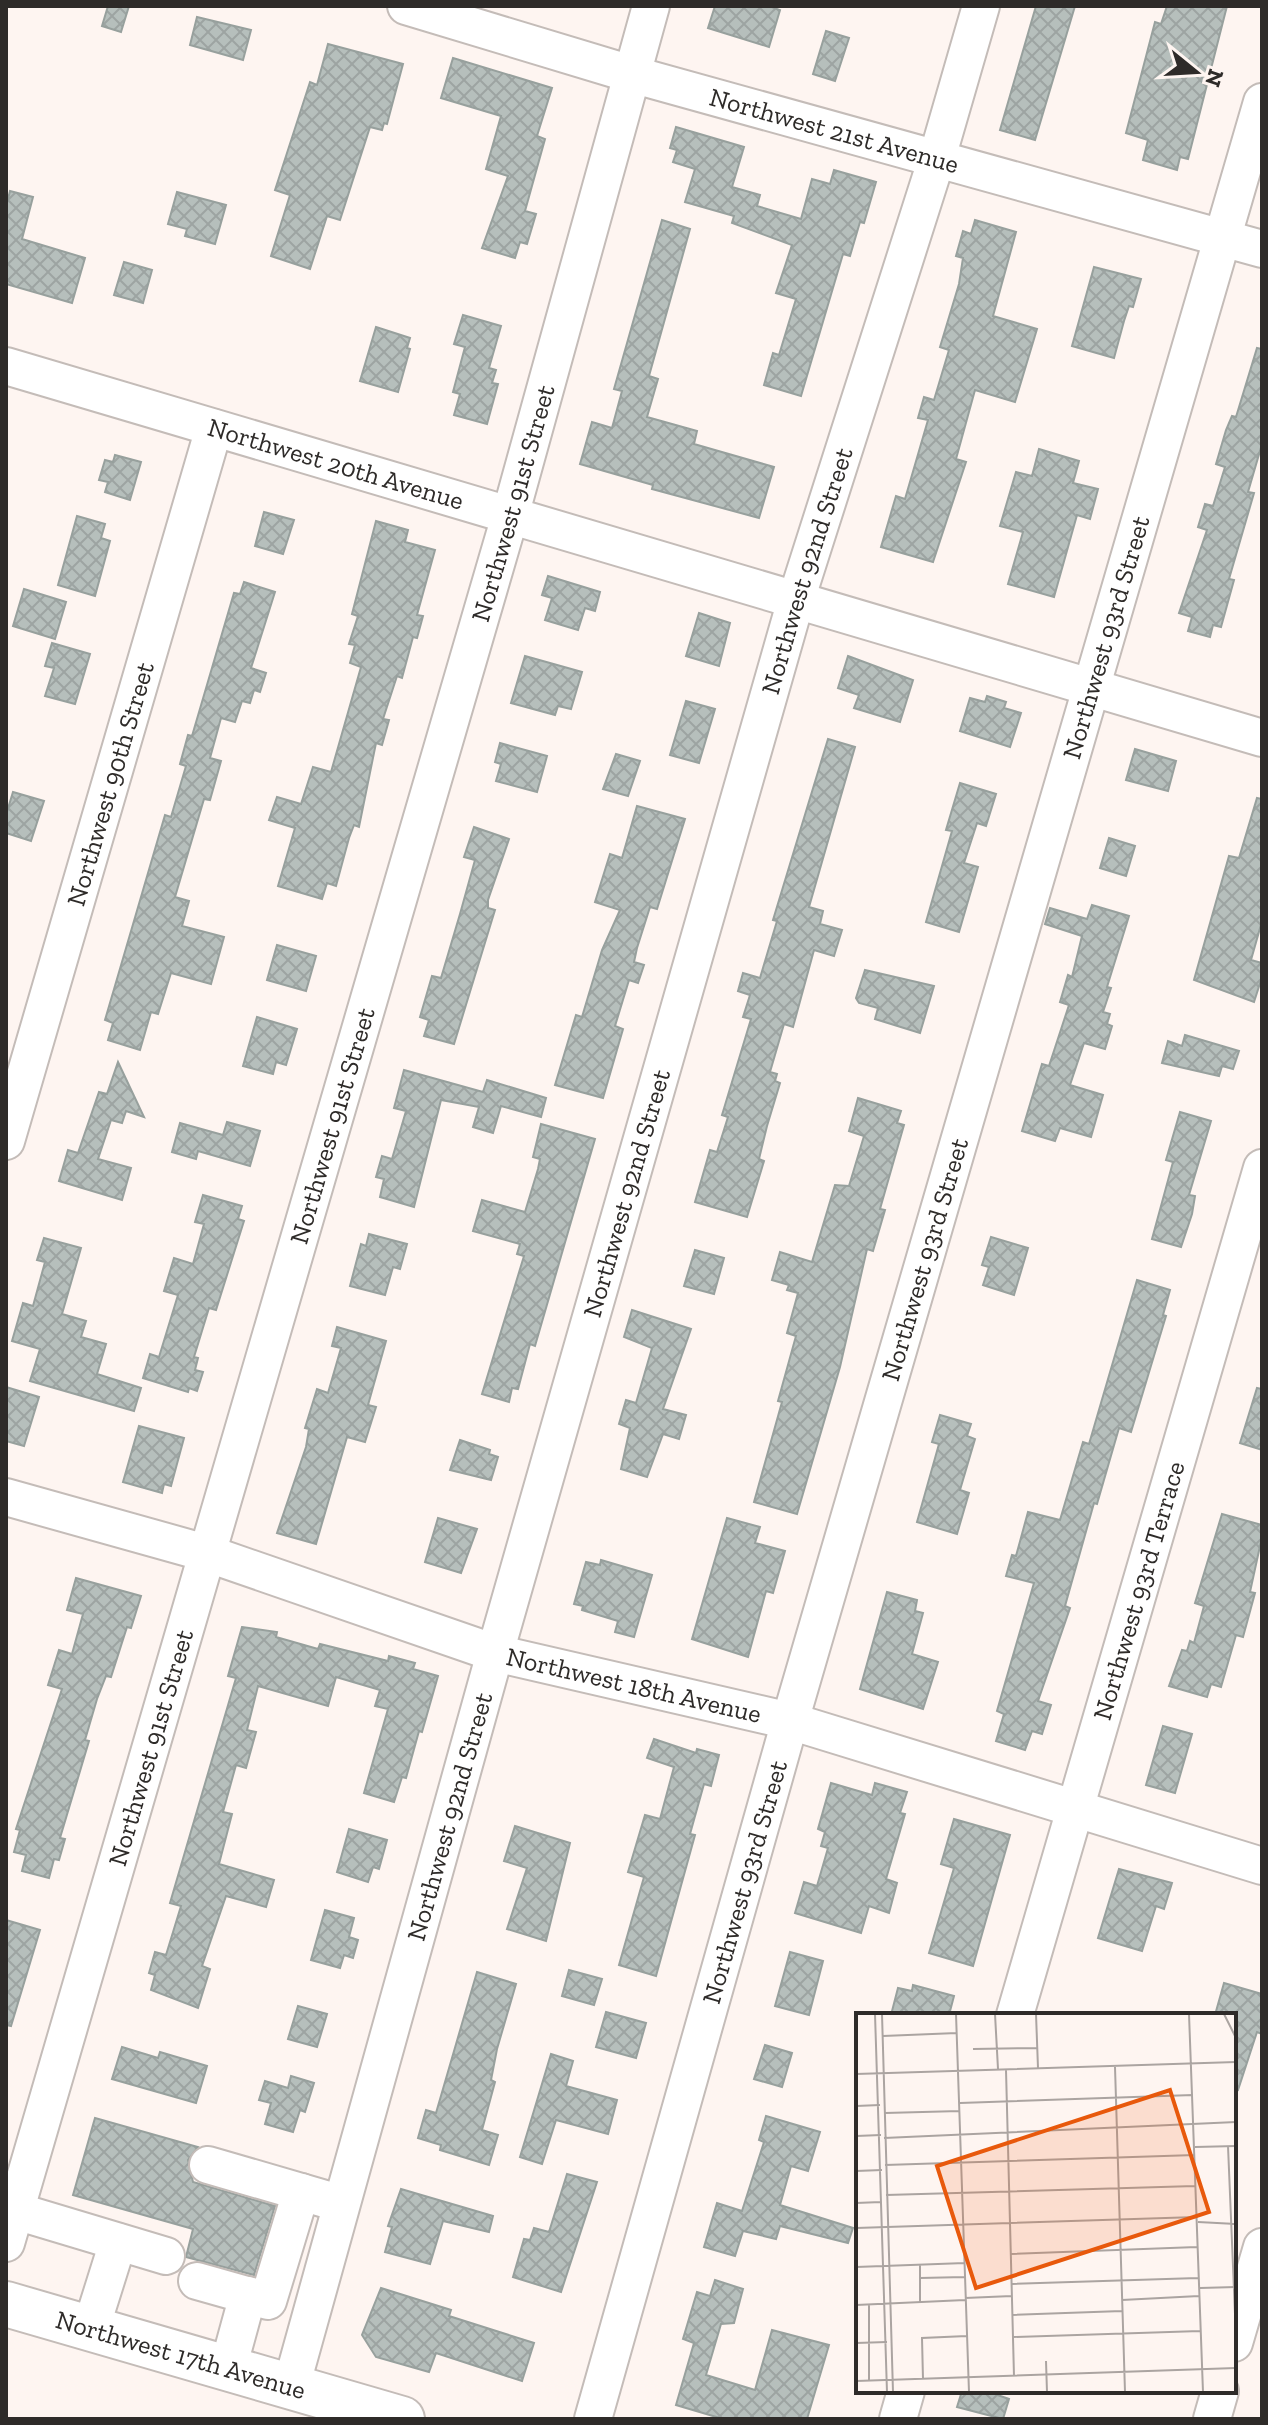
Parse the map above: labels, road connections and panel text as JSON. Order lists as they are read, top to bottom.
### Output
{
  "streets": {
    "main road": ["Northwest 17th Avenue"],
    "street": [
      "Northwest 21st Avenue",
      "Northwest 20th Avenue",
      "Northwest 91st Street",
      "Northwest 92nd Street",
      "Northwest 93rd Street",
      "Northwest 90th Street",
      "Northwest 93rd Terrace",
      "Northwest 18th Avenue"
    ]
  },
  "crossings": [
    ["Northwest 21st Avenue", "Northwest 91st Street"],
    ["Northwest 21st Avenue", "Northwest 92nd Street"],
    ["Northwest 21st Avenue", "Northwest 93rd Street"],
    ["Northwest 20th Avenue", "Northwest 91st Street"],
    ["Northwest 20th Avenue", "Northwest 92nd Street"],
    ["Northwest 20th Avenue", "Northwest 93rd Street"],
    ["Northwest 20th Avenue", "Northwest 90th Street"],
    ["Northwest 91st Street", "Northwest 18th Avenue"],
    ["Northwest 92nd Street", "Northwest 18th Avenue"],
    ["Northwest 92nd Street", "Northwest 17th Avenue"],
    ["Northwest 93rd Street", "Northwest 18th Avenue"],
    ["Northwest 93rd Terrace", "Northwest 18th Avenue"]
  ],
  "north": "right"
}
